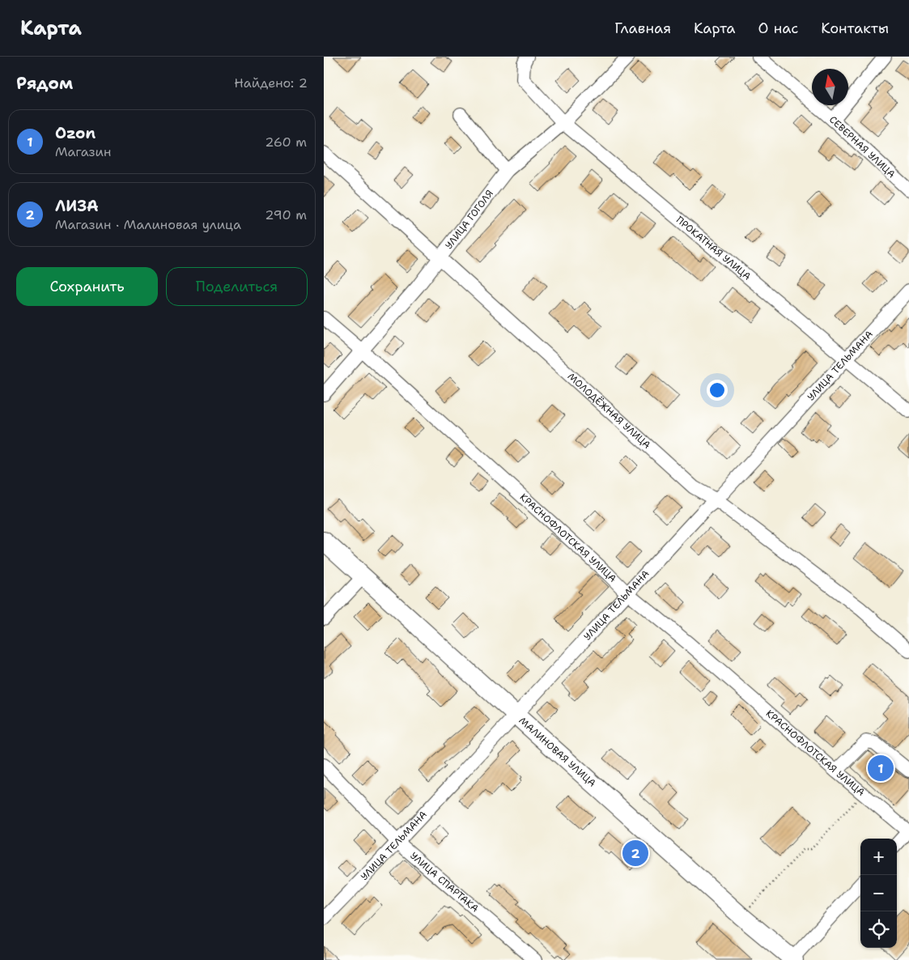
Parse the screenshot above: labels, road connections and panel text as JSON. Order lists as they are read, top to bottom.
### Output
{
  "streets": {
    "street": [
      "СЕВЕРНАЯ УЛИЦА",
      "УЛИЦА ГОГОЛЯ",
      "ПРОКАТНАЯ УЛИЦА",
      "УЛИЦА ТЕЛЬМАНА",
      "МОЛОДЁЖНАЯ УЛИЦА",
      "КРАСНОФЛОТСКАЯ УЛИЦА",
      "МАЛИНОВАЯ УЛИЦА",
      "УЛИЦА СПАРТАКА"
    ]
  },
  "crossings": [
    ["УЛИЦА ГОГОЛЯ", "ПРОКАТНАЯ УЛИЦА"],
    ["УЛИЦА ГОГОЛЯ", "МОЛОДЁЖНАЯ УЛИЦА"],
    ["УЛИЦА ГОГОЛЯ", "КРАСНОФЛОТСКАЯ УЛИЦА"],
    ["ПРОКАТНАЯ УЛИЦА", "УЛИЦА ТЕЛЬМАНА"],
    ["УЛИЦА ТЕЛЬМАНА", "МОЛОДЁЖНАЯ УЛИЦА"],
    ["УЛИЦА ТЕЛЬМАНА", "КРАСНОФЛОТСКАЯ УЛИЦА"],
    ["УЛИЦА ТЕЛЬМАНА", "МАЛИНОВАЯ УЛИЦА"],
    ["УЛИЦА ТЕЛЬМАНА", "УЛИЦА СПАРТАКА"]
  ],
  "north": "top",
  "page": {
    "header": "Карта",
    "nav": [
      "Главная",
      "Карта",
      "О нас",
      "Контакты"
    ],
    "heading": ["Рядом", "Найдено: 2"],
    "list": [
      {
        "mark": "1",
        "name": "Ozon",
        "note": "Магазин",
        "value": "260 m"
      },
      {
        "mark": "2",
        "name": "ЛИЗА",
        "note": "Магазин · Малиновая улица",
        "value": "290 m"
      }
    ],
    "buttons": ["Сохранить", "Поделиться"],
    "pins": ["1", "2"],
    "map_buttons": ["+", "−"]
  }
}
